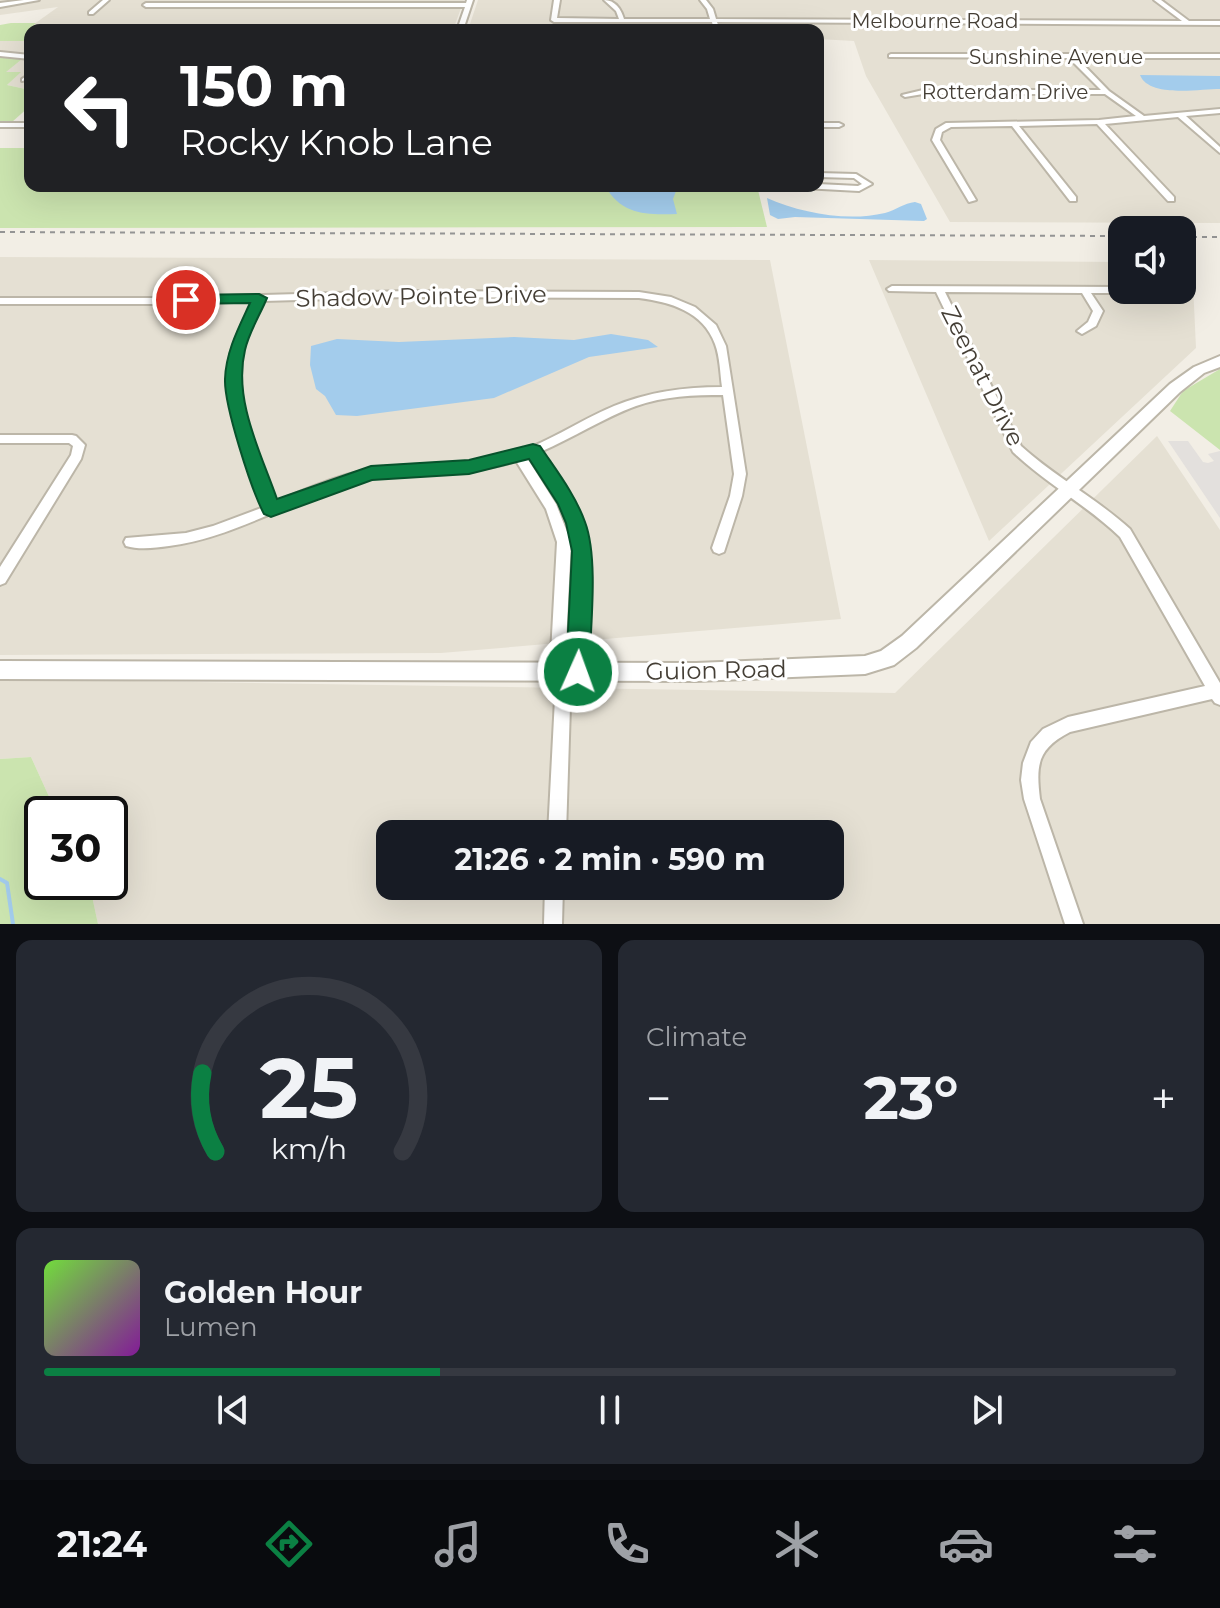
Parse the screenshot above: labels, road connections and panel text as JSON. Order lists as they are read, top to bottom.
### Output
{
  "streets": {
    "street": [
      "Melbourne Road",
      "Sunshine Avenue",
      "Rotterdam Drive",
      "Shadow Pointe Drive",
      "Zeenat Drive",
      "Guion Road"
    ]
  },
  "crossings": [
    ["Zeenat Drive", "Guion Road"]
  ],
  "page": {
    "turn": ["150 m", "Rocky Knob Lane"],
    "limit": "30",
    "trip": "21:26 · 2 min · 590 m",
    "tile": "Climate",
    "heat": ["−", "23°", "+"],
    "song": ["Golden Hour", "Lumen"],
    "tabs": "21:24",
    "gauge": ["25", "km/h"]
  }
}
